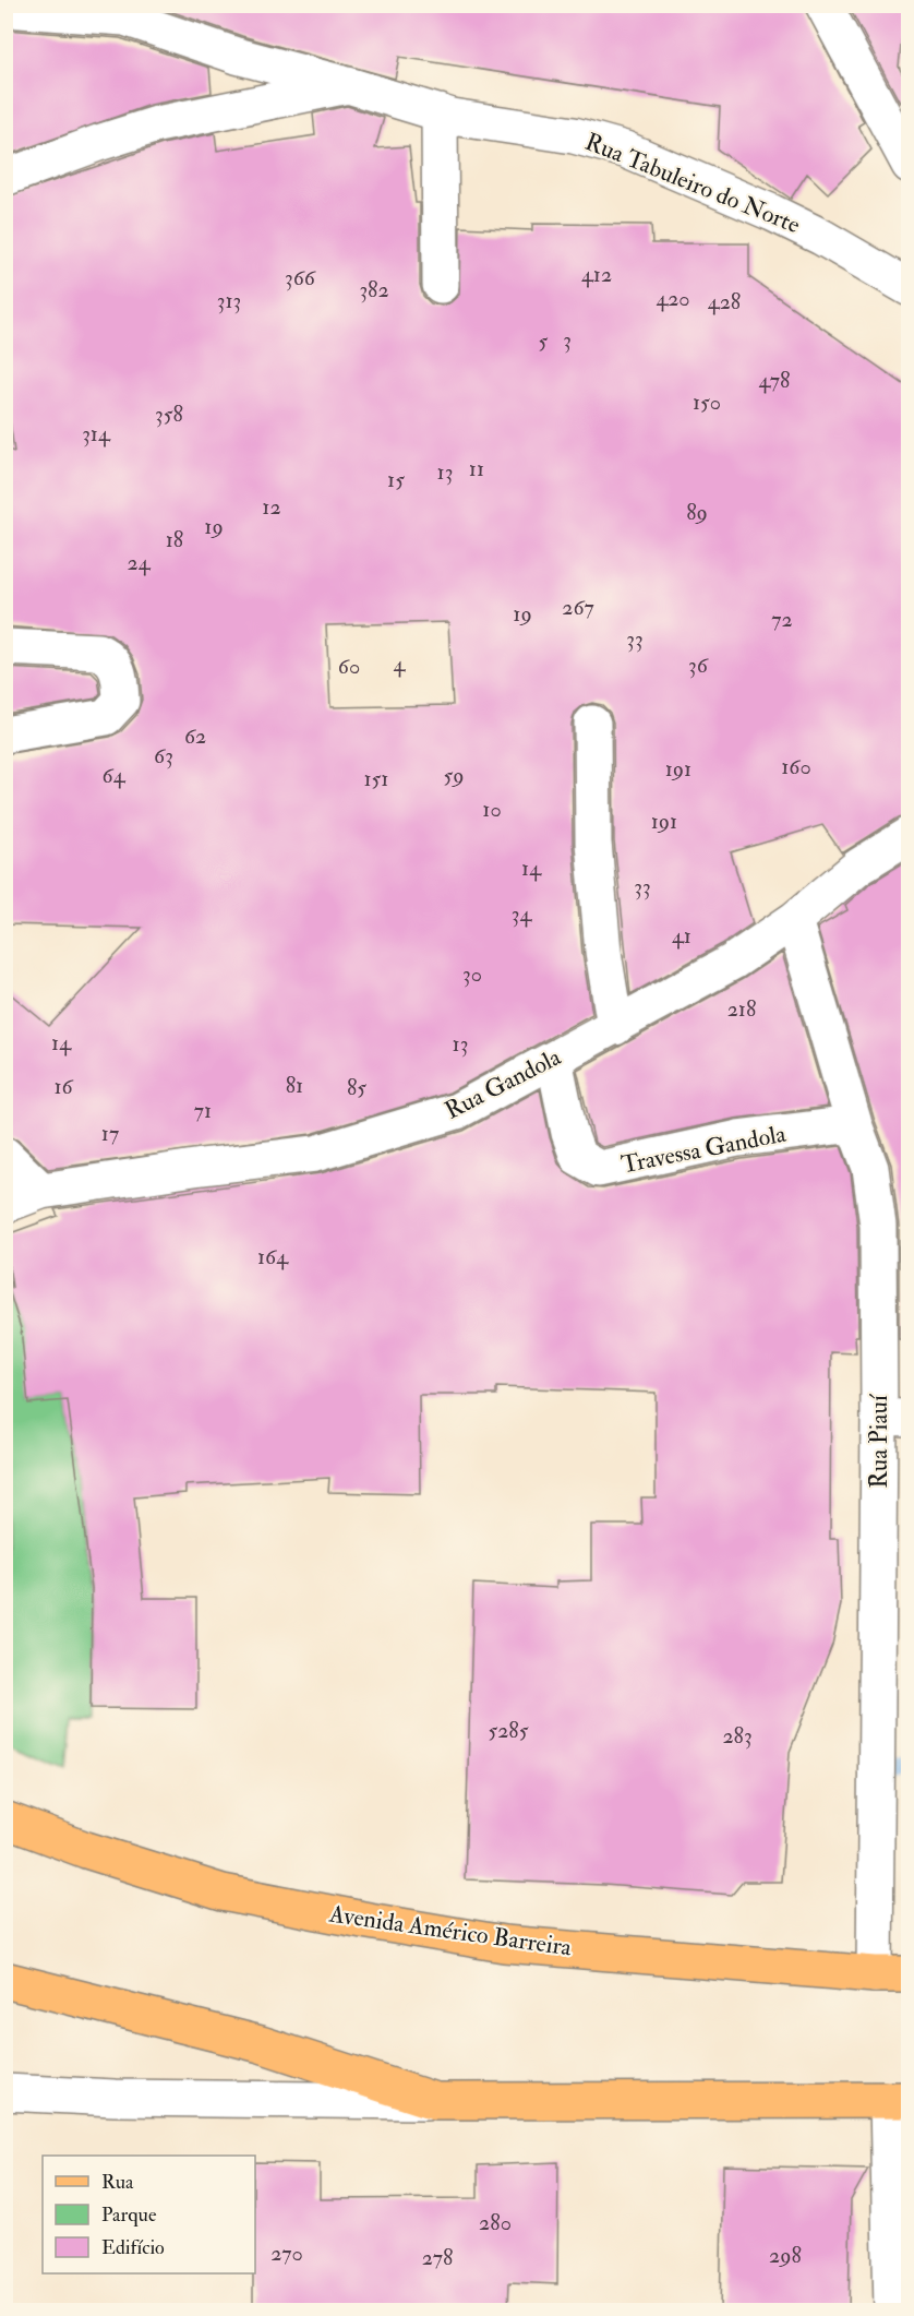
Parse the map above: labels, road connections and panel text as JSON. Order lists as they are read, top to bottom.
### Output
{
  "streets": {
    "main road": ["Avenida Américo Barreira"],
    "street": [
      "Rua Tabuleiro do Norte",
      "Rua Gandola",
      "Travessa Gandola",
      "Rua Piauí"
    ]
  },
  "crossings": [
    ["Rua Gandola", "Travessa Gandola"],
    ["Rua Gandola", "Rua Piauí"],
    ["Travessa Gandola", "Rua Piauí"],
    ["Rua Piauí", "Avenida Américo Barreira"]
  ],
  "house_numbers": [
    "412",
    "366",
    "382",
    "420",
    "313",
    "428",
    "3",
    "5",
    "478",
    "150",
    "358",
    "314",
    "11",
    "13",
    "15",
    "12",
    "89",
    "19",
    "18",
    "24",
    "267",
    "19",
    "72",
    "33",
    "4",
    "36",
    "60",
    "62",
    "63",
    "160",
    "191",
    "64",
    "59",
    "151",
    "10",
    "191",
    "14",
    "33",
    "34",
    "41",
    "30",
    "218",
    "14",
    "13",
    "81",
    "16",
    "85",
    "71",
    "17",
    "164",
    "5285",
    "283",
    "280",
    "270",
    "298",
    "278"
  ],
  "legend": ["Rua", "Parque", "Edifício"]
}
